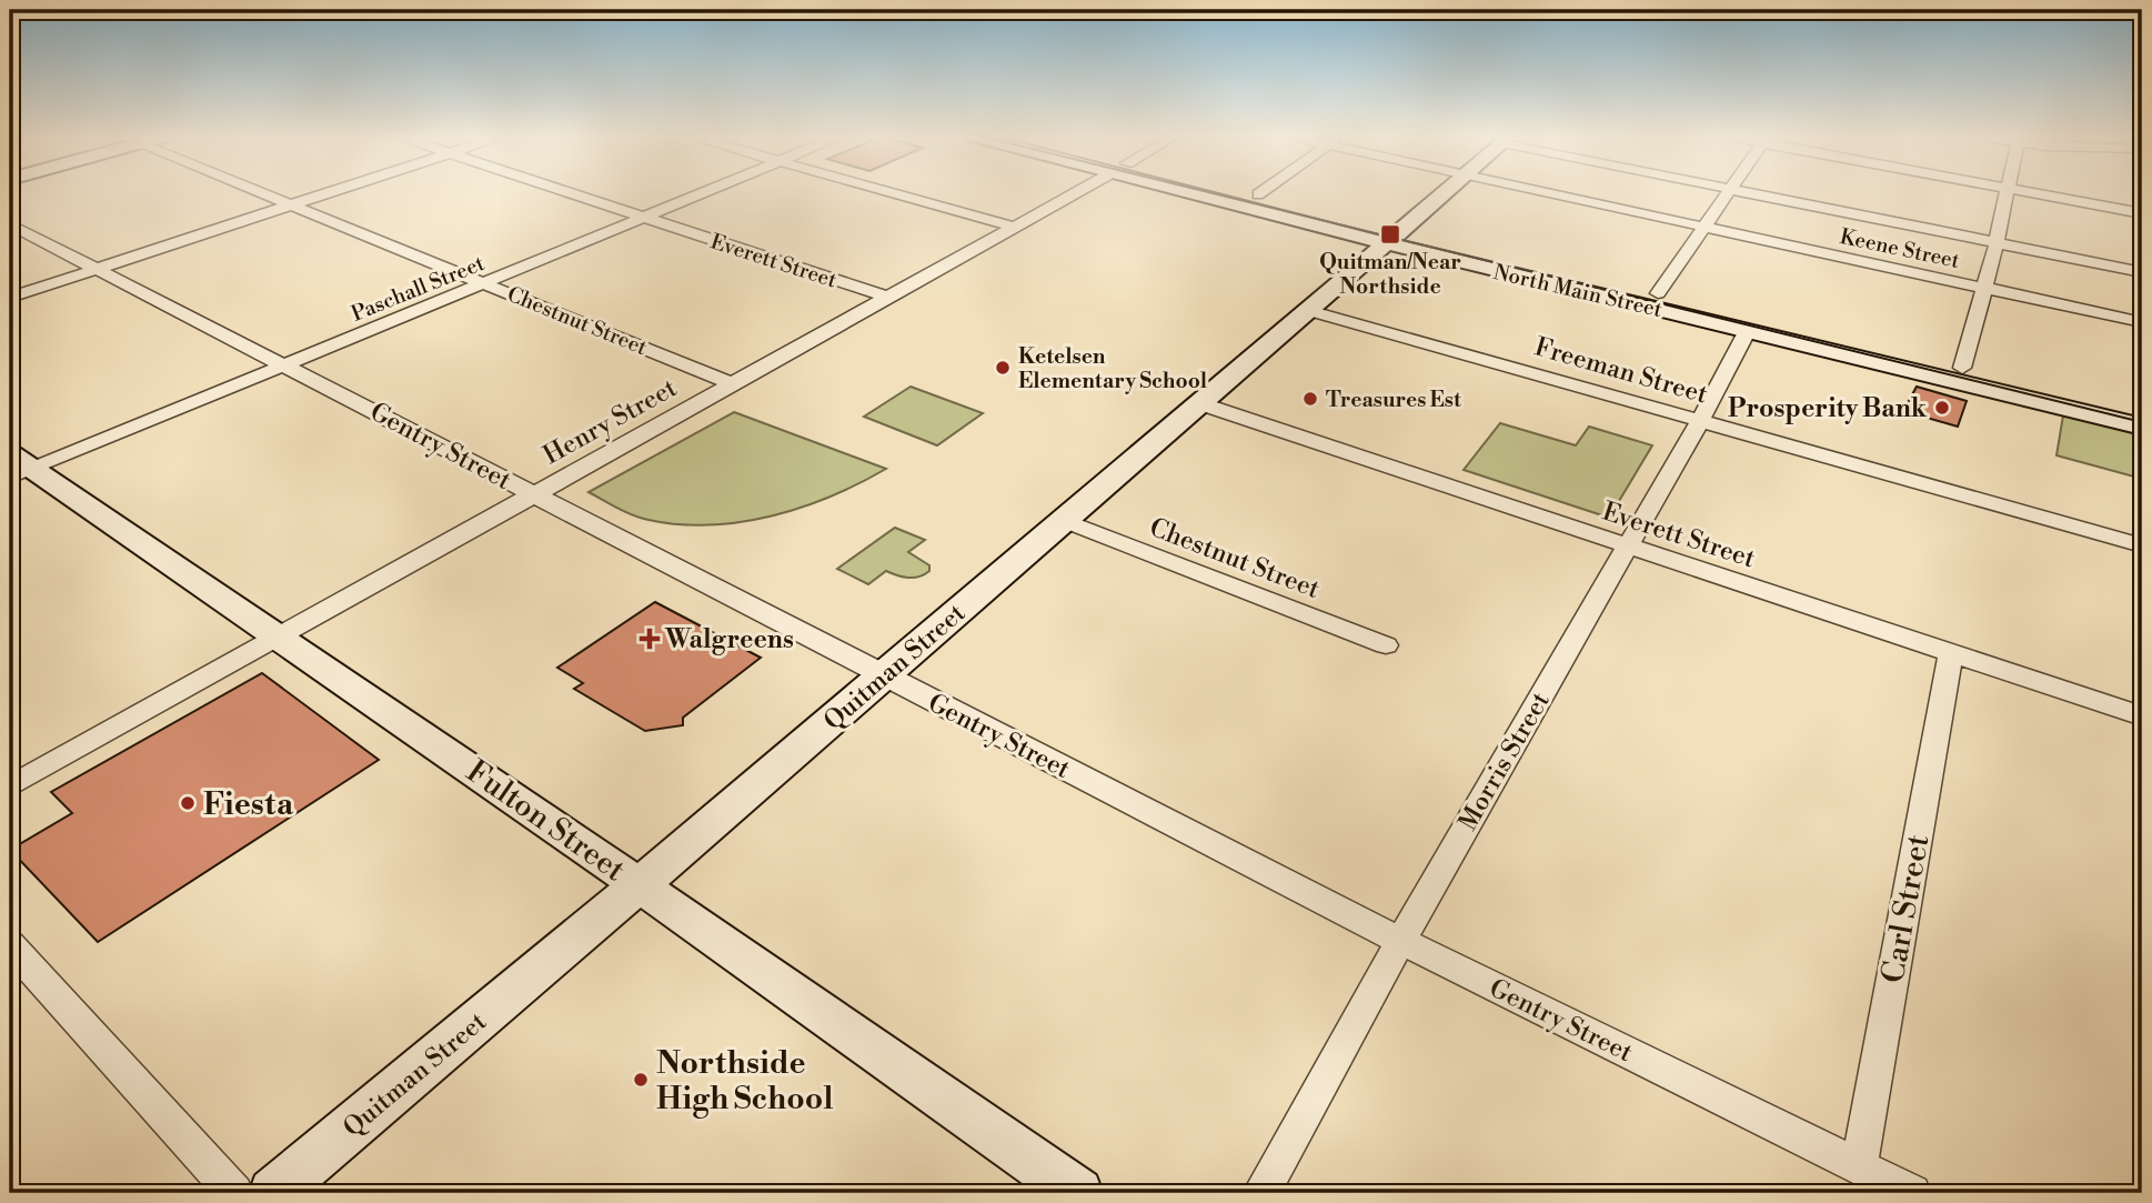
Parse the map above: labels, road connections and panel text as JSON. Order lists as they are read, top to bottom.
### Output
{
  "streets": {
    "main road": ["North Main Street", "Quitman Street", "Fulton Street"],
    "street": [
      "Keene Street",
      "Everett Street",
      "Paschall Street",
      "Chestnut Street",
      "Freeman Street",
      "Henry Street",
      "Gentry Street",
      "Morris Street",
      "Carl Street"
    ]
  },
  "crossings": [
    ["Everett Street", "Paschall Street"],
    ["Everett Street", "Henry Street"],
    ["Everett Street", "Quitman Street"],
    ["Everett Street", "Morris Street"],
    ["Everett Street", "Carl Street"],
    ["Paschall Street", "Chestnut Street"],
    ["Paschall Street", "Gentry Street"],
    ["Paschall Street", "Fulton Street"],
    ["North Main Street", "Quitman Street"],
    ["North Main Street", "Morris Street"],
    ["Chestnut Street", "Henry Street"],
    ["Chestnut Street", "Quitman Street"],
    ["Freeman Street", "Quitman Street"],
    ["Freeman Street", "Morris Street"],
    ["Henry Street", "Gentry Street"],
    ["Henry Street", "Fulton Street"],
    ["Gentry Street", "Quitman Street"],
    ["Gentry Street", "Morris Street"],
    ["Gentry Street", "Carl Street"],
    ["Quitman Street", "Fulton Street"]
  ],
  "places": {
    "transit": ["Quitman/Near Northside"],
    "other": [
      "Ketelsen Elementary School",
      "Treasures Est",
      "Prosperity Bank",
      "Fiesta",
      "Northside High School"
    ],
    "health": ["Walgreens"]
  }
}
